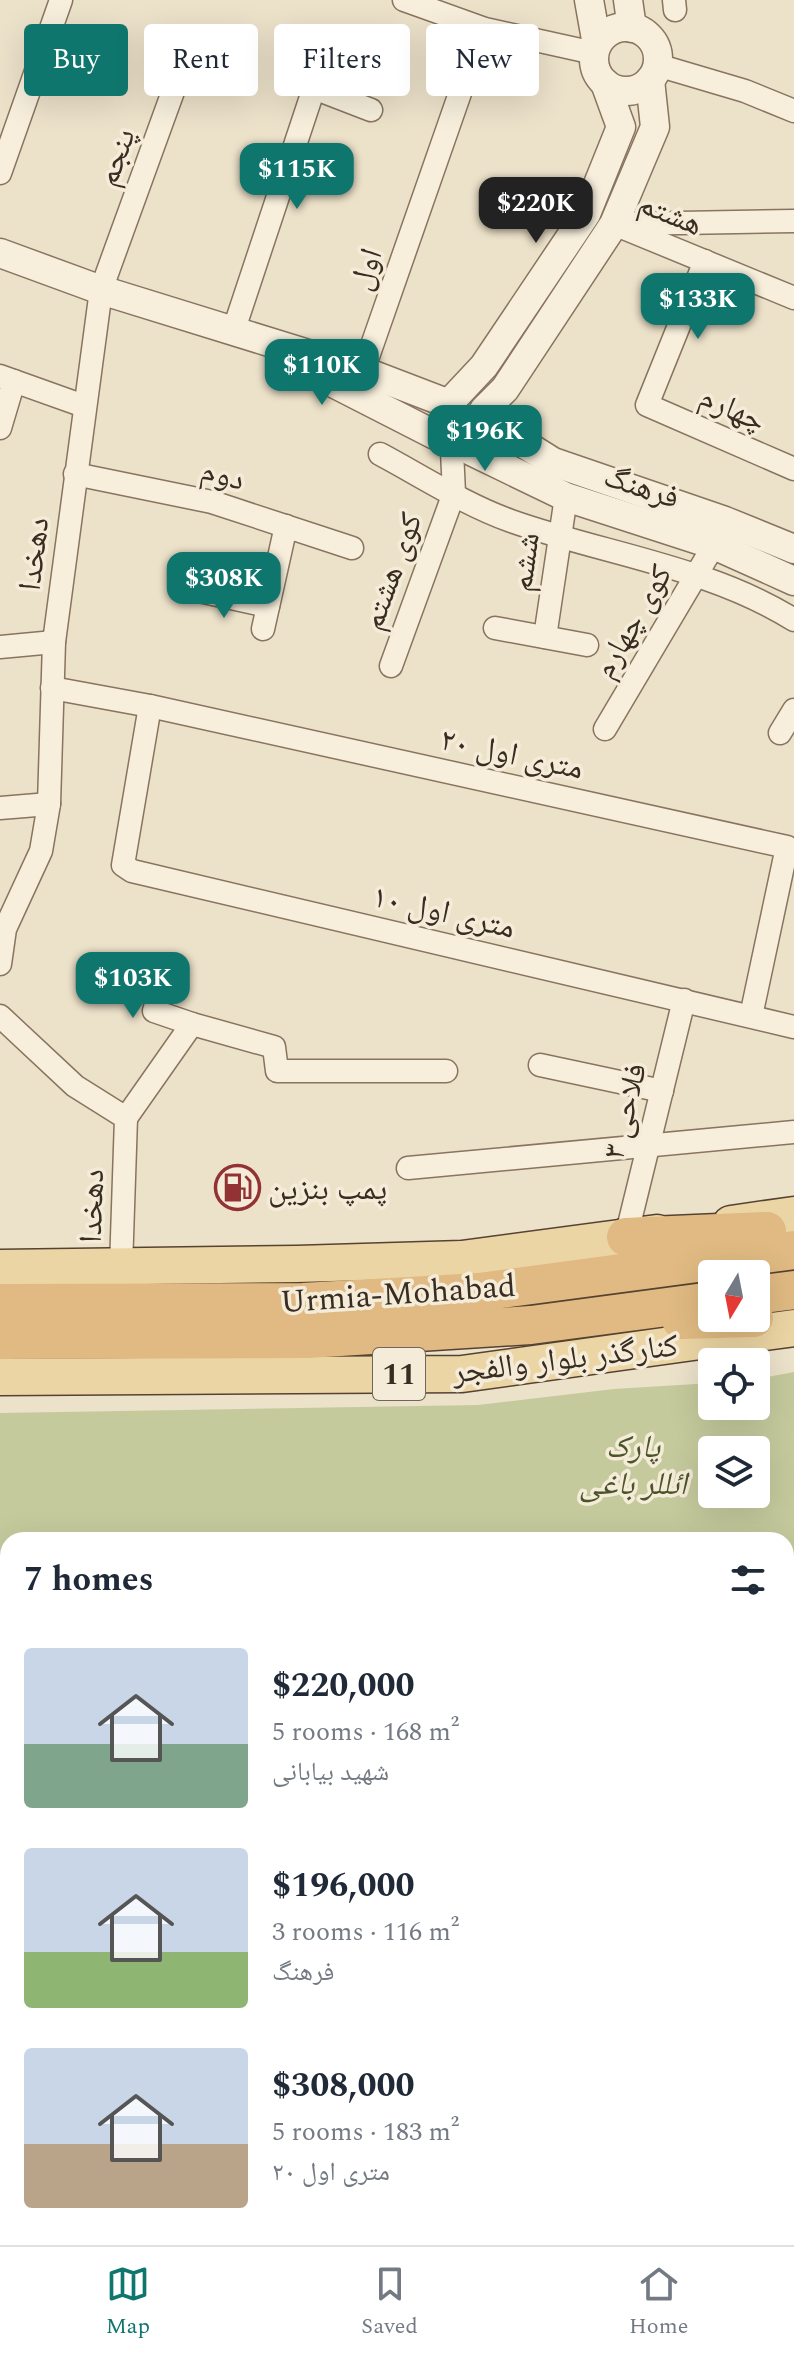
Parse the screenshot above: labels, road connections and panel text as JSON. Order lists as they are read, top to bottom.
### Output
{
  "streets": {
    "highway": ["Urmia-Mohabad", "11"],
    "main road": ["کنارگذر بلوار والفجر"],
    "street": [
      "پنجم",
      "هشتم",
      "اول",
      "چهارم",
      "دوم",
      "فرهنگ",
      "دهخدا",
      "ششم",
      "کوی هشتم",
      "کوی چهارم",
      "۲۰ متری اول",
      "۱۰ متری اول",
      "فلاحی ۳"
    ]
  },
  "crossings": [
    ["پنجم", "فرهنگ"],
    ["پنجم", "دهخدا"],
    ["هشتم", "چهارم"],
    ["اول", "فرهنگ"],
    ["دوم", "دهخدا"],
    ["فرهنگ", "دهخدا"],
    ["فرهنگ", "ششم"],
    ["فرهنگ", "کوی هشتم"],
    ["فرهنگ", "کوی چهارم"],
    ["دهخدا", "۲۰ متری اول"],
    ["۲۰ متری اول", "۱۰ متری اول"],
    ["۱۰ متری اول", "فلاحی ۳"]
  ],
  "parks": ["پارک ائللر باغی"],
  "places": {
    "fuel station": ["پمپ بنزین"]
  },
  "north": "bottom",
  "page": {
    "chip": [
      "Buy",
      "Rent",
      "Filters",
      "New"
    ],
    "price": [
      "$115K",
      "$220K",
      "$133K",
      "$110K",
      "$196K",
      "$308K",
      "$103K"
    ],
    "heading": "7 homes",
    "list": [
      {
        "name": "$220,000",
        "note": "5 rooms · 168 m² · شهید بیابانی"
      },
      {
        "name": "$196,000",
        "note": "3 rooms · 116 m² · فرهنگ"
      },
      {
        "name": "$308,000",
        "note": "5 rooms · 183 m² · ۲۰ متری اول"
      }
    ],
    "tabs": ["Map", "Saved", "Home"]
  }
}
